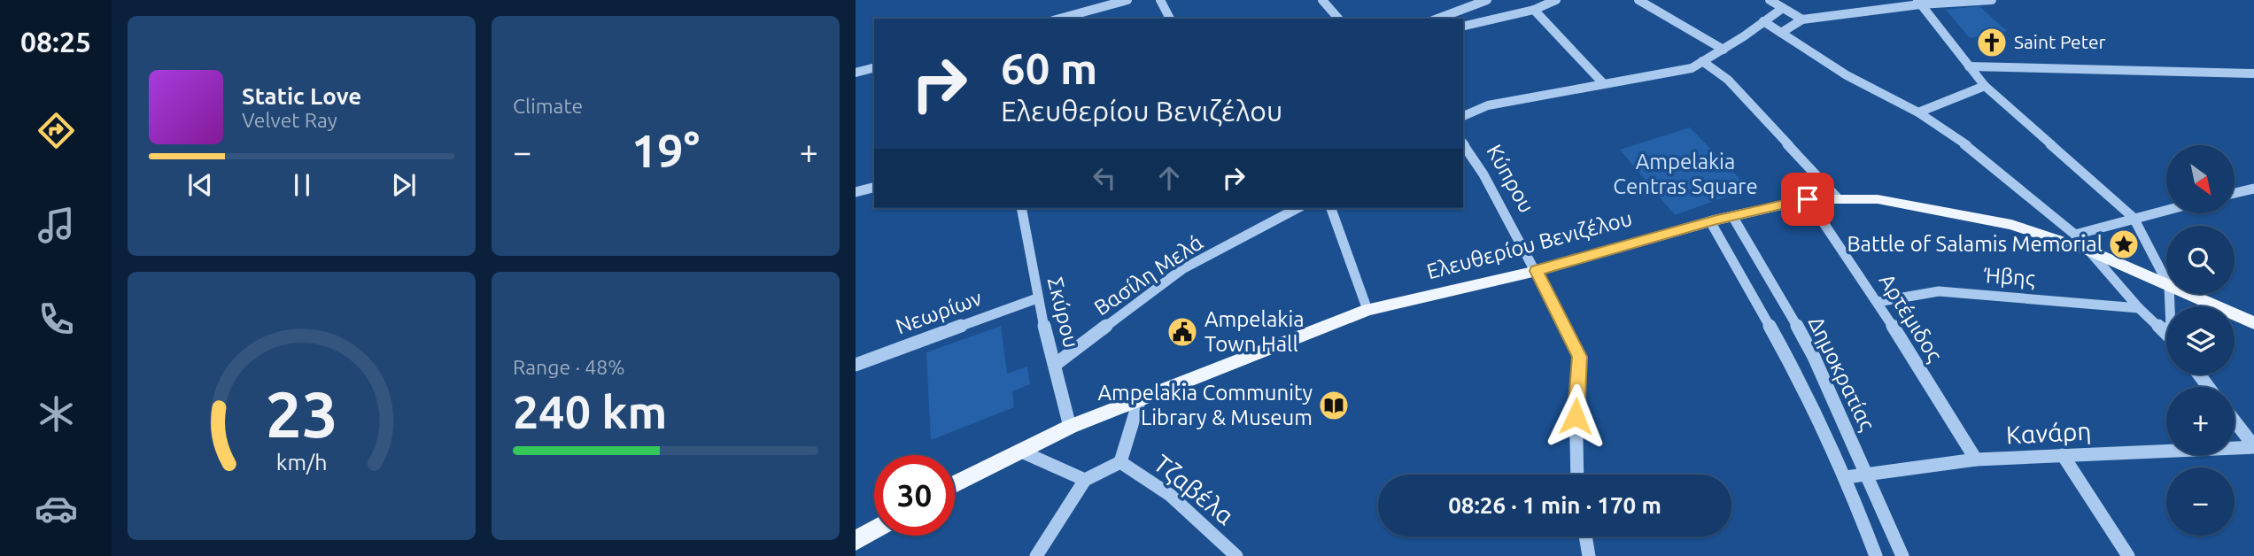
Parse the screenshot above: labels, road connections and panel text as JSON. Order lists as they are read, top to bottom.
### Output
{
  "streets": {
    "main road": ["Ελευθερίου Βενιζέλου"],
    "street": [
      "Κύπρου",
      "Βασίλη Μελά",
      "Ήβης",
      "Νεωρίων",
      "Σκύρου",
      "Αρτέμιδος",
      "Δημοκρατίας",
      "Κανάρη",
      "Τζαβέλα"
    ]
  },
  "crossings": [
    ["Κύπρου", "Ελευθερίου Βενιζέλου"],
    ["Ελευθερίου Βενιζέλου", "Σκύρου"],
    ["Ελευθερίου Βενιζέλου", "Αρτέμιδος"],
    ["Ελευθερίου Βενιζέλου", "Δημοκρατίας"],
    ["Βασίλη Μελά", "Σκύρου"],
    ["Ήβης", "Αρτέμιδος"],
    ["Νεωρίων", "Σκύρου"],
    ["Αρτέμιδος", "Κανάρη"],
    ["Δημοκρατίας", "Κανάρη"]
  ],
  "parks": ["Ampelakia Centras Square"],
  "places": {
    "church": ["Saint Peter"],
    "place": ["Battle of Salamis Memorial"],
    "public building": ["Ampelakia Town Hall"],
    "library": ["Ampelakia Community Library & Museum"]
  },
  "north": "bottom right",
  "page": {
    "tabs": "08:25",
    "tile": [
      "Climate",
      ["Range · 48%", "240 km"]
    ],
    "turn": ["60 m", "Ελευθερίου Βενιζέλου"],
    "song": ["Static Love", "Velvet Ray"],
    "heat": ["−", "19°", "+"],
    "map_buttons": ["+", "−"],
    "limit": "30",
    "trip": "08:26 · 1 min · 170 m",
    "gauge": ["23", "km/h"]
  }
}
